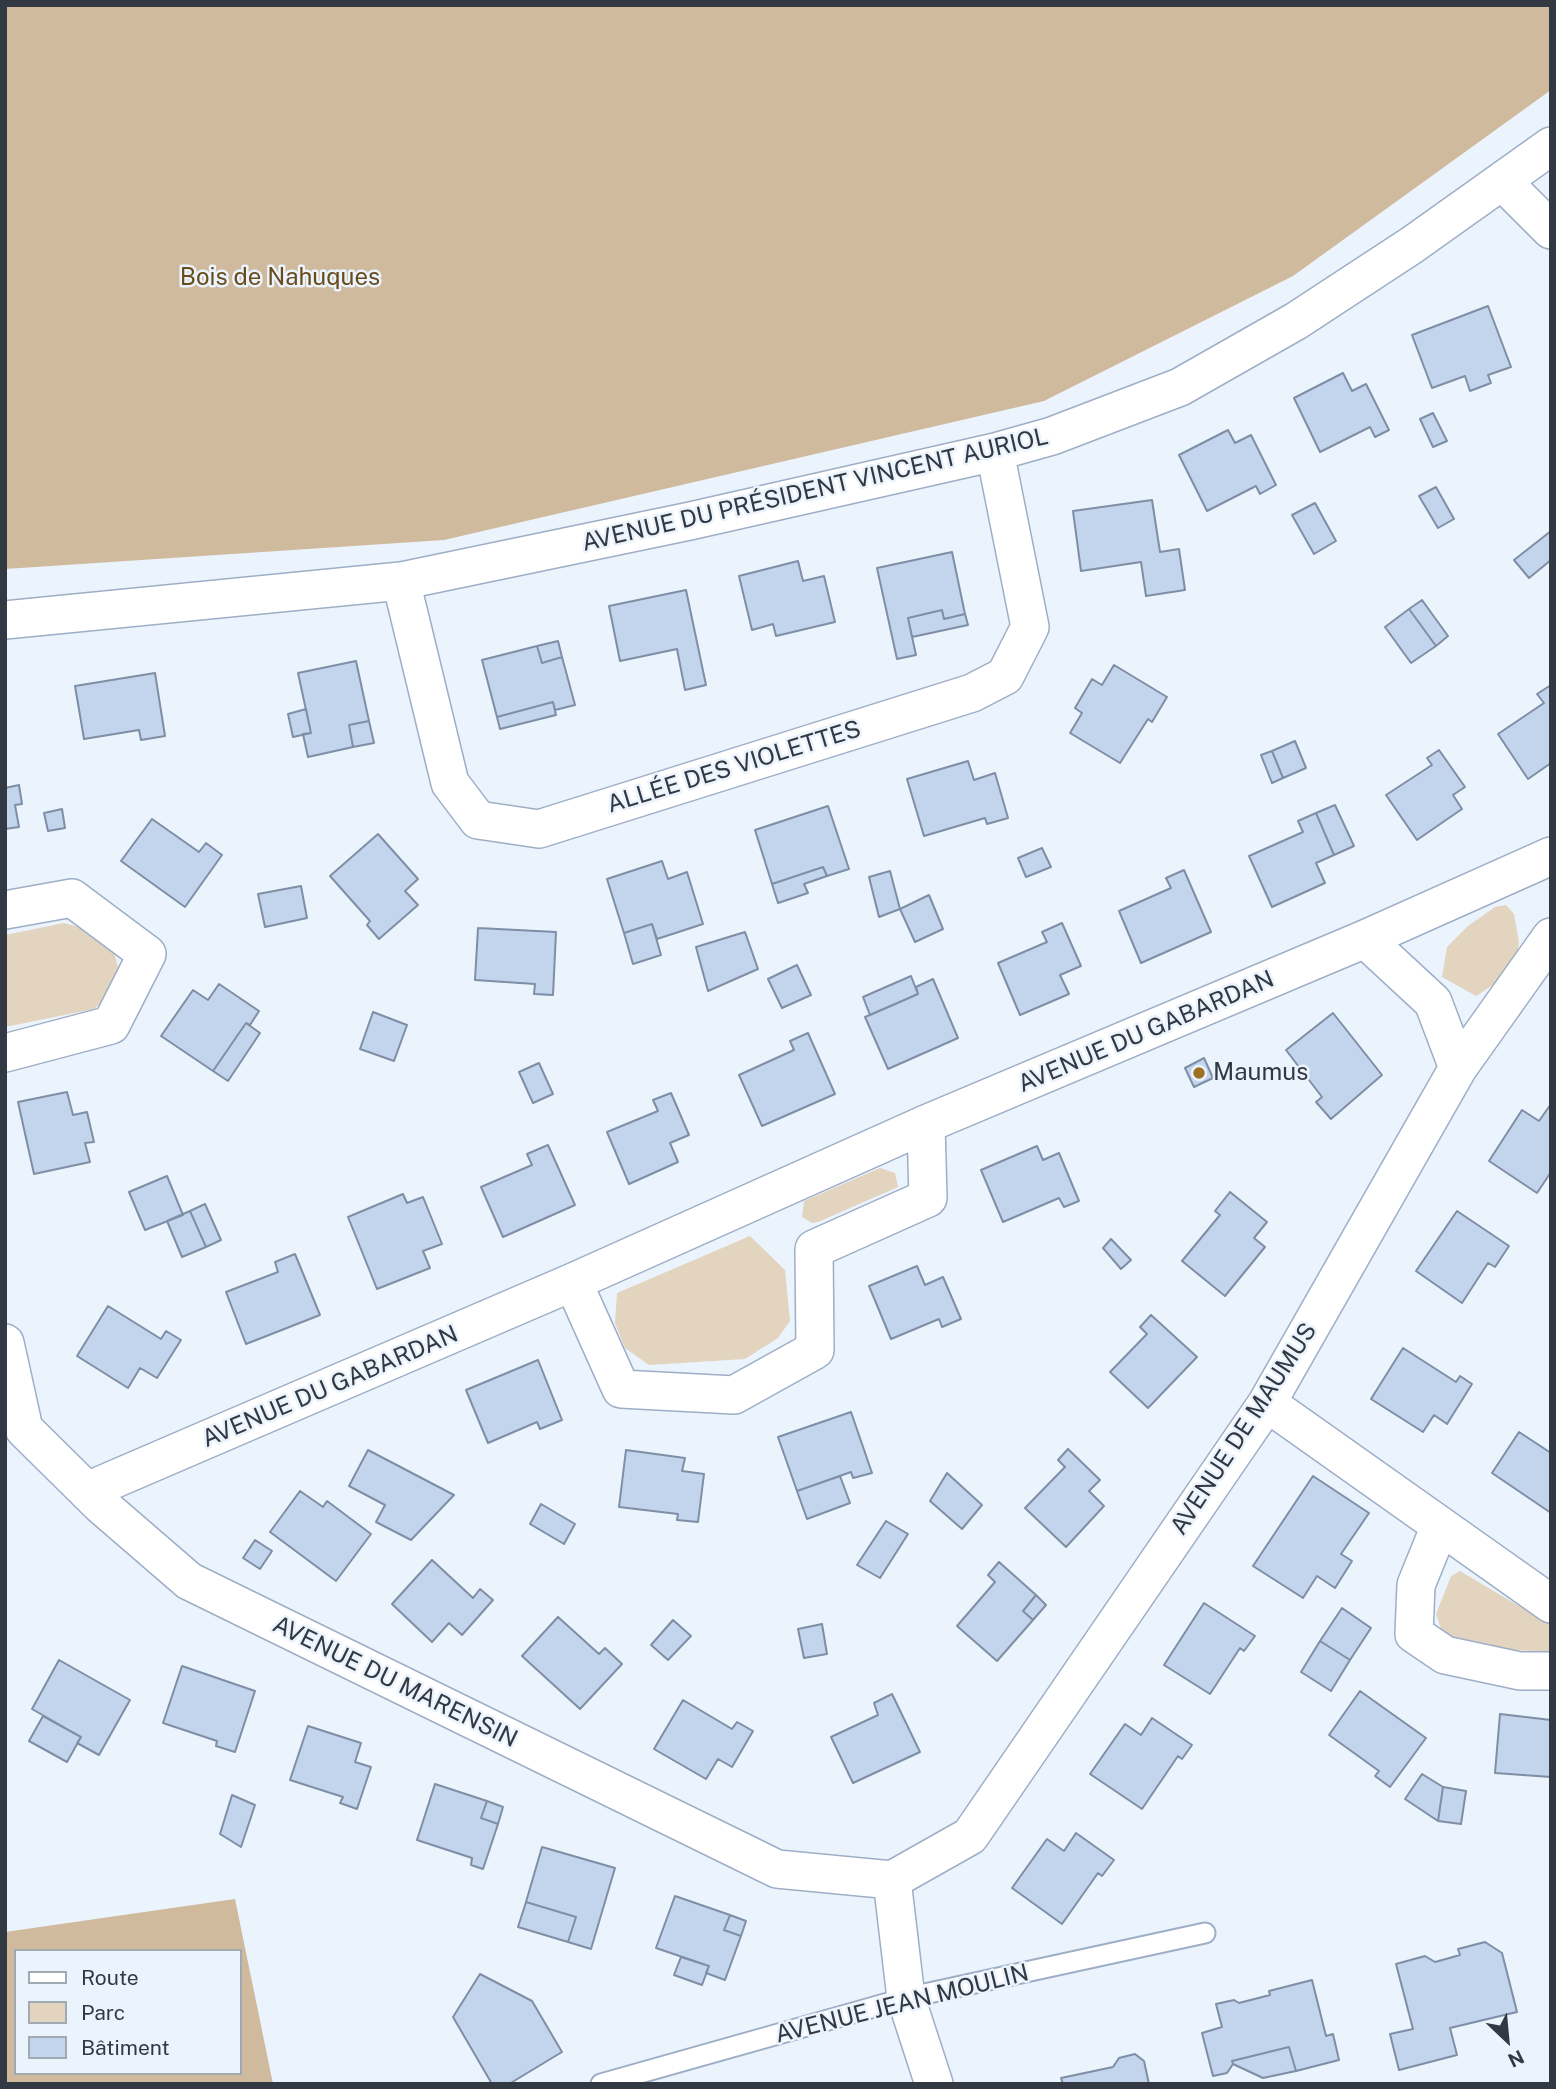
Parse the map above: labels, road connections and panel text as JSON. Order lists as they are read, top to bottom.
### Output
{
  "streets": {
    "street": [
      "AVENUE DU PRÉSIDENT VINCENT AURIOL",
      "ALLÉE DES VIOLETTES",
      "AVENUE DU GABARDAN",
      "AVENUE DE MAUMUS",
      "AVENUE DU MARENSIN"
    ],
    "lane": ["AVENUE JEAN MOULIN"]
  },
  "crossings": [
    ["AVENUE DU PRÉSIDENT VINCENT AURIOL", "ALLÉE DES VIOLETTES"],
    ["AVENUE DU GABARDAN", "AVENUE DU MARENSIN"],
    ["AVENUE DE MAUMUS", "AVENUE DU MARENSIN"]
  ],
  "parks": ["Bois de Nahuques"],
  "places": ["Maumus"],
  "legend": ["Route", "Parc", "Bâtiment"],
  "north": "bottom right"
}
